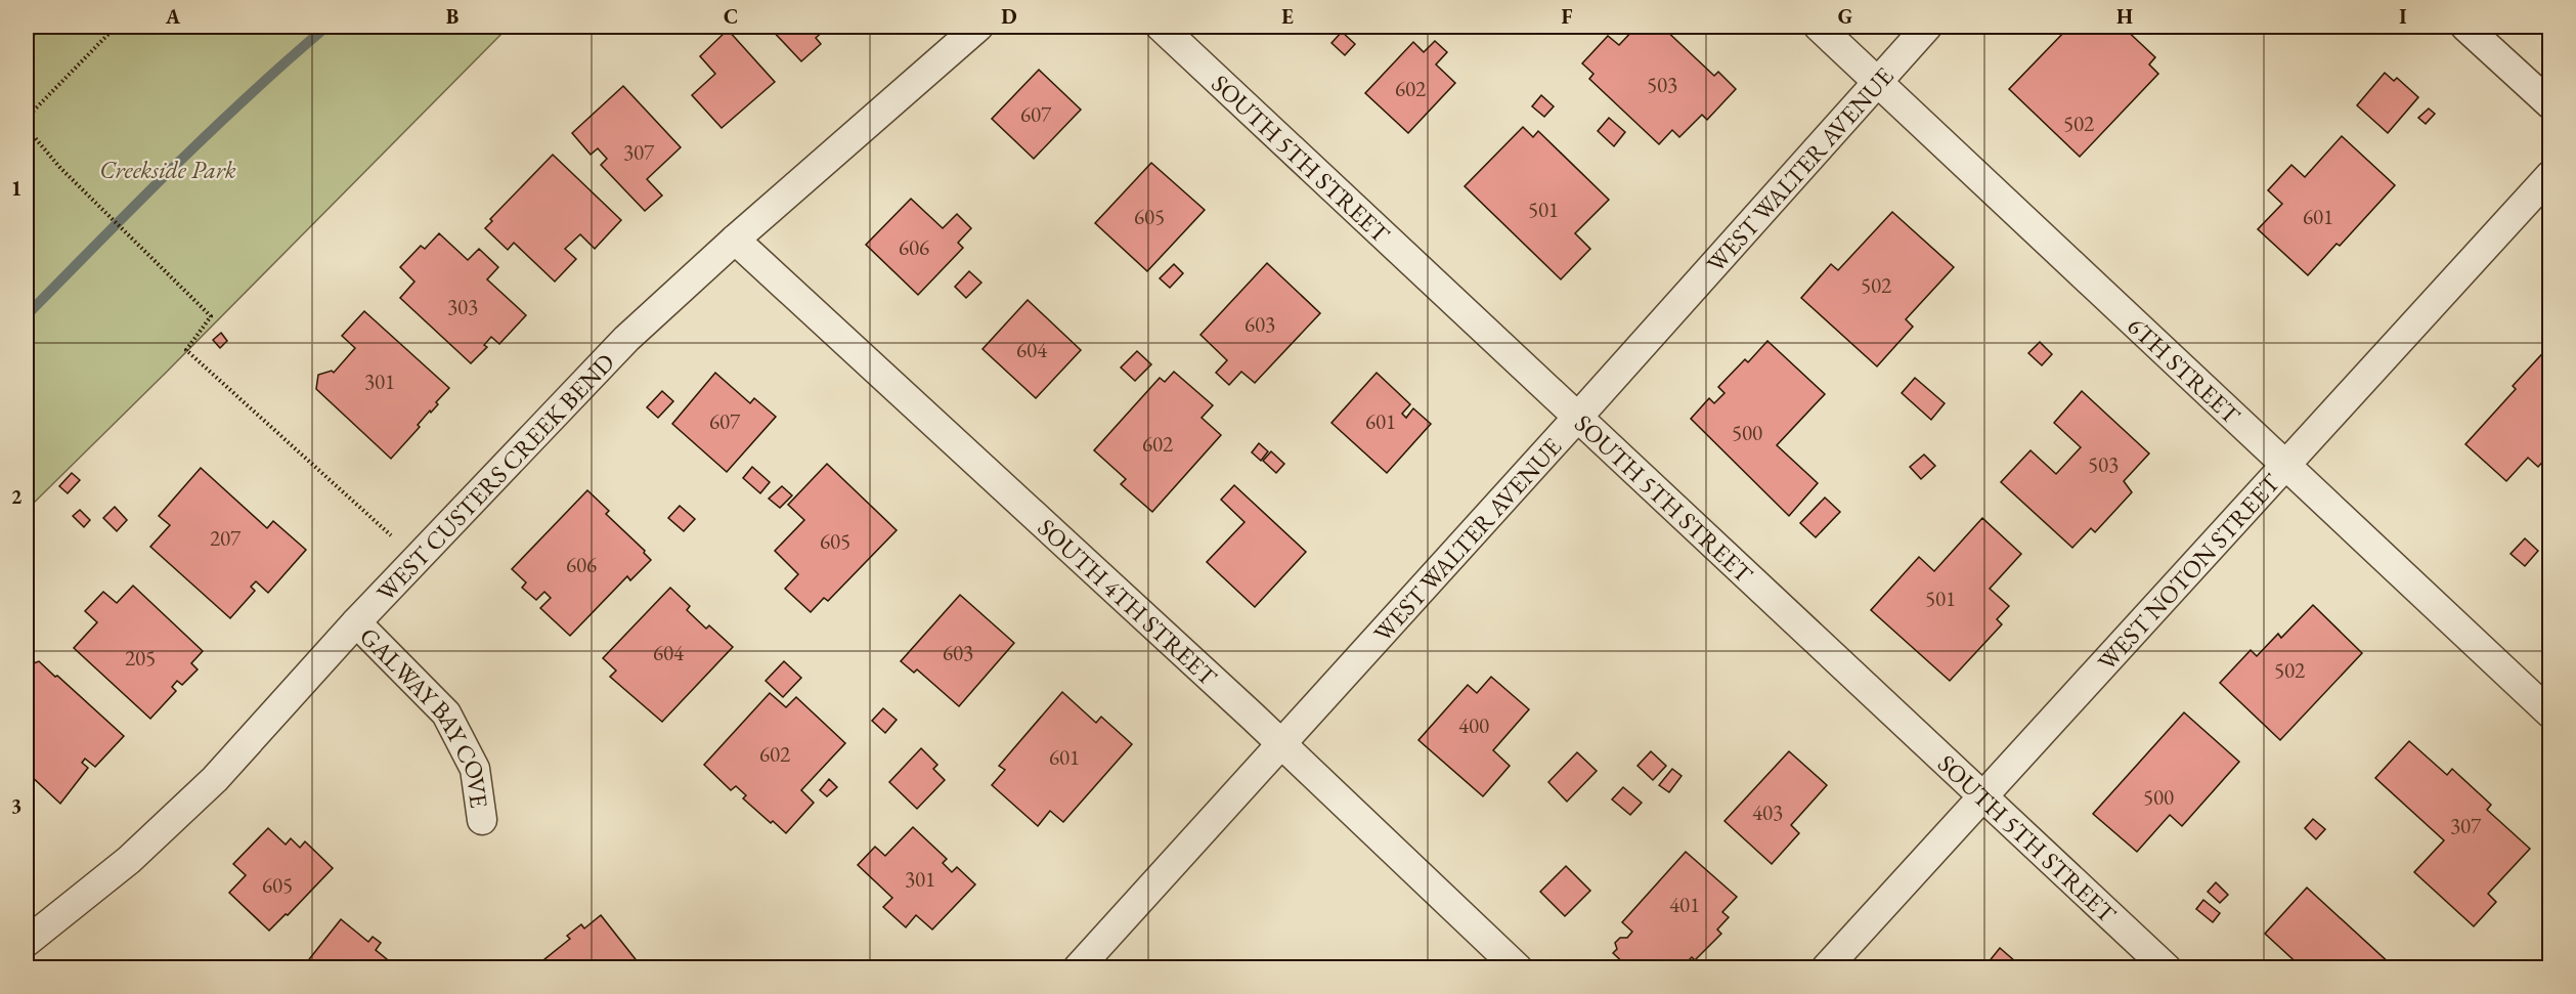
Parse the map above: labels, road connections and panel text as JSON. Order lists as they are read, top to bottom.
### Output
{
  "streets": {
    "street": [
      "SOUTH 5TH STREET",
      "WEST WALTER AVENUE",
      "6TH STREET",
      "WEST CUSTERS CREEK BEND",
      "WEST NOTON STREET",
      "SOUTH 4TH STREET",
      "GALWAY BAY COVE"
    ]
  },
  "crossings": [
    ["SOUTH 5TH STREET", "WEST WALTER AVENUE"],
    ["SOUTH 5TH STREET", "WEST NOTON STREET"],
    ["WEST WALTER AVENUE", "6TH STREET"],
    ["WEST WALTER AVENUE", "SOUTH 4TH STREET"],
    ["6TH STREET", "WEST NOTON STREET"],
    ["WEST CUSTERS CREEK BEND", "SOUTH 4TH STREET"],
    ["WEST CUSTERS CREEK BEND", "GALWAY BAY COVE"]
  ],
  "parks": ["Creekside Park"],
  "house_numbers": [
    "503",
    "602",
    "607",
    "502",
    "307",
    "501",
    "605",
    "601",
    "606",
    "502",
    "303",
    "603",
    "604",
    "301",
    "607",
    "601",
    "500",
    "602",
    "503",
    "207",
    "605",
    "606",
    "501",
    "604",
    "603",
    "205",
    "502",
    "400",
    "602",
    "601",
    "500",
    "403",
    "307",
    "301",
    "605",
    "401"
  ],
  "grid": {
    "columns": [
      "A",
      "B",
      "C",
      "D",
      "E",
      "F",
      "G",
      "H",
      "I"
    ],
    "rows": ["1", "2", "3"]
  }
}
